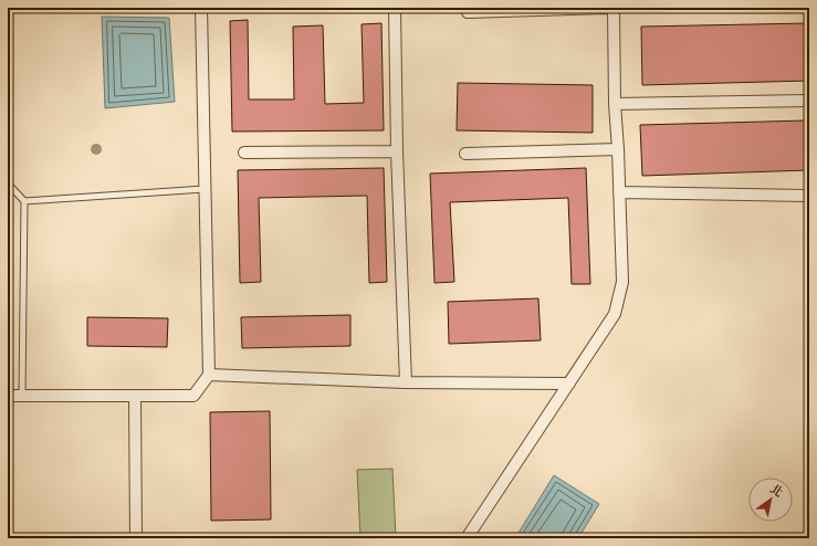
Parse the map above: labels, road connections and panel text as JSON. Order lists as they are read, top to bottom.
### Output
{
  "north": "top right"
}
